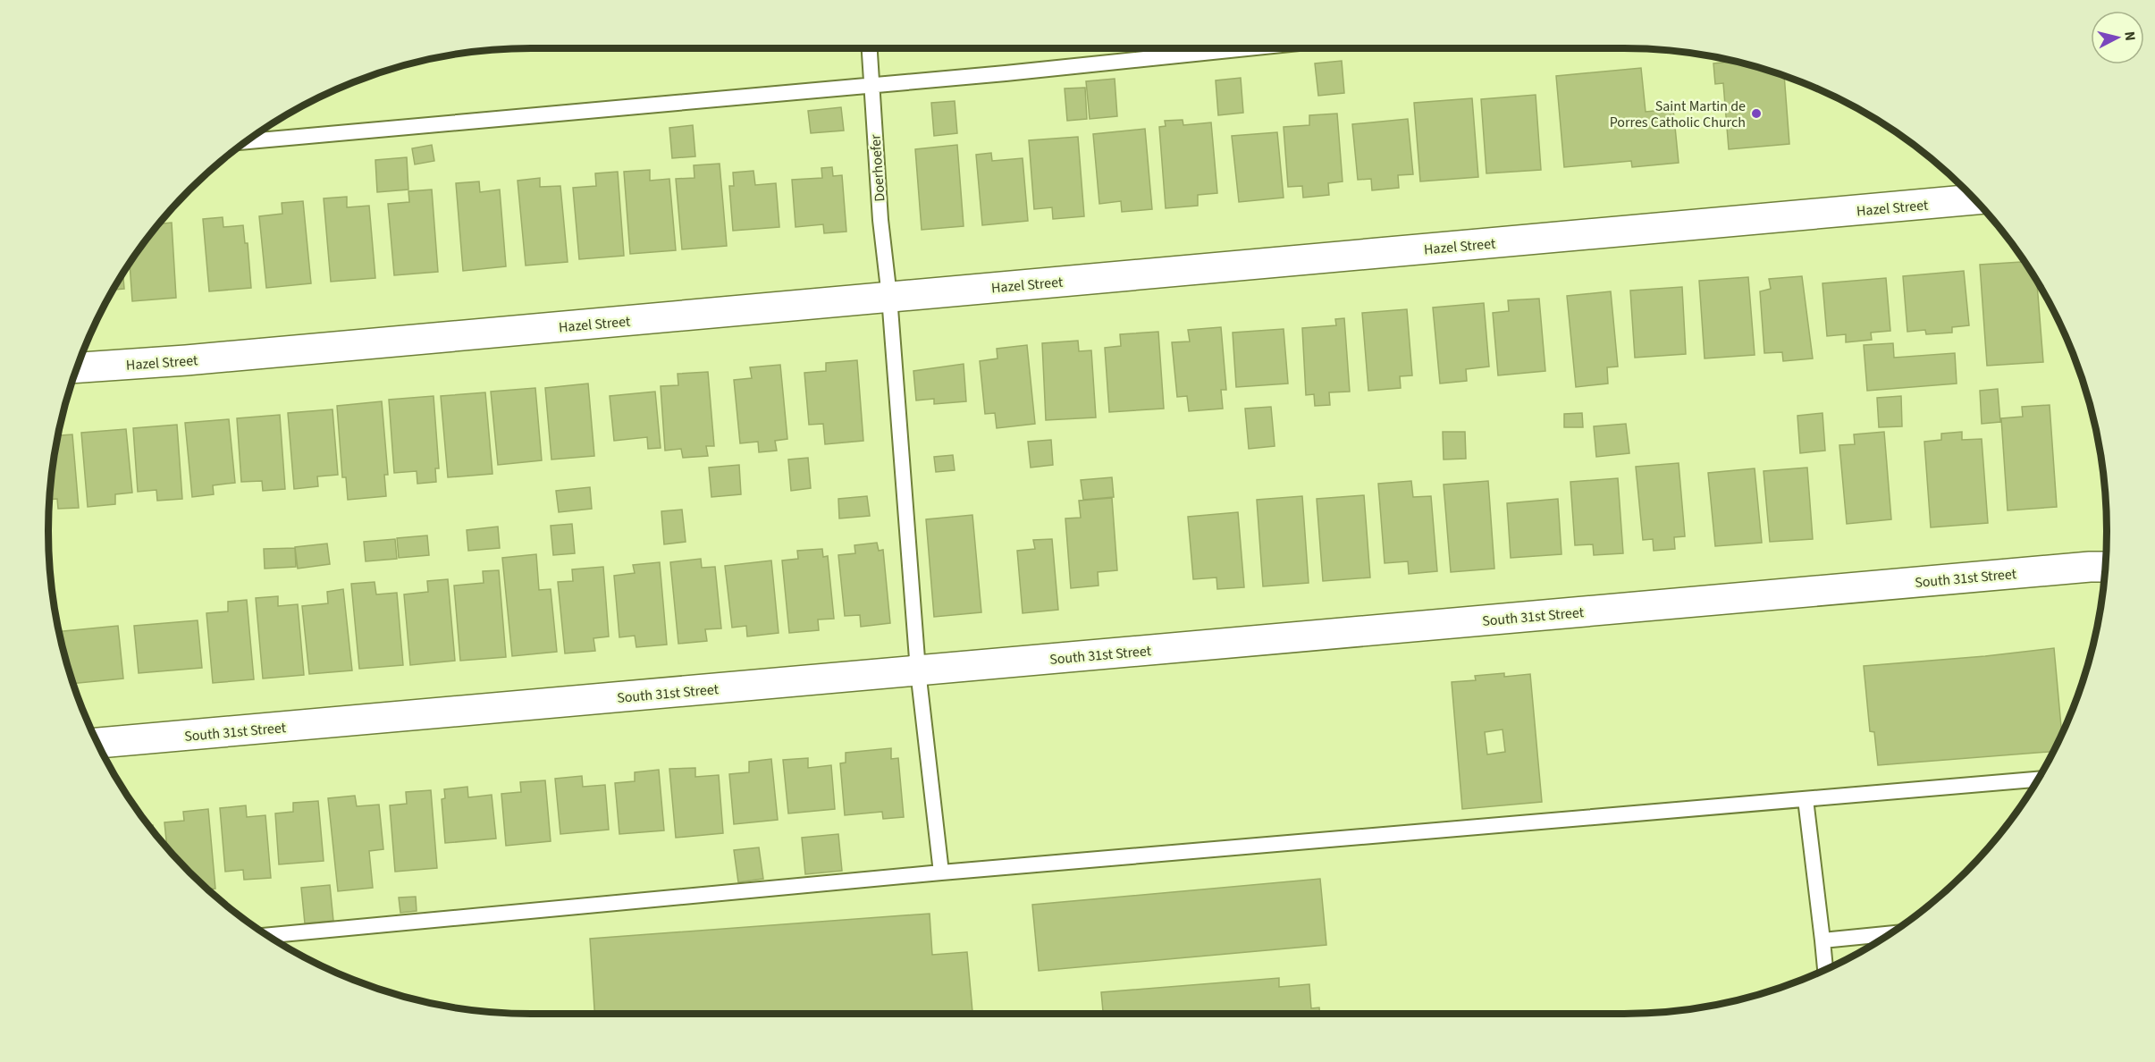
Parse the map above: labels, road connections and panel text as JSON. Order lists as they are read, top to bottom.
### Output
{
  "streets": {
    "street": ["Hazel Street", "South 31st Street"],
    "lane": ["Doerhoefer"]
  },
  "crossings": [
    ["Doerhoefer", "Hazel Street"],
    ["Doerhoefer", "South 31st Street"]
  ],
  "places": ["Saint Martin de Porres Catholic Church"],
  "north": "right"
}
